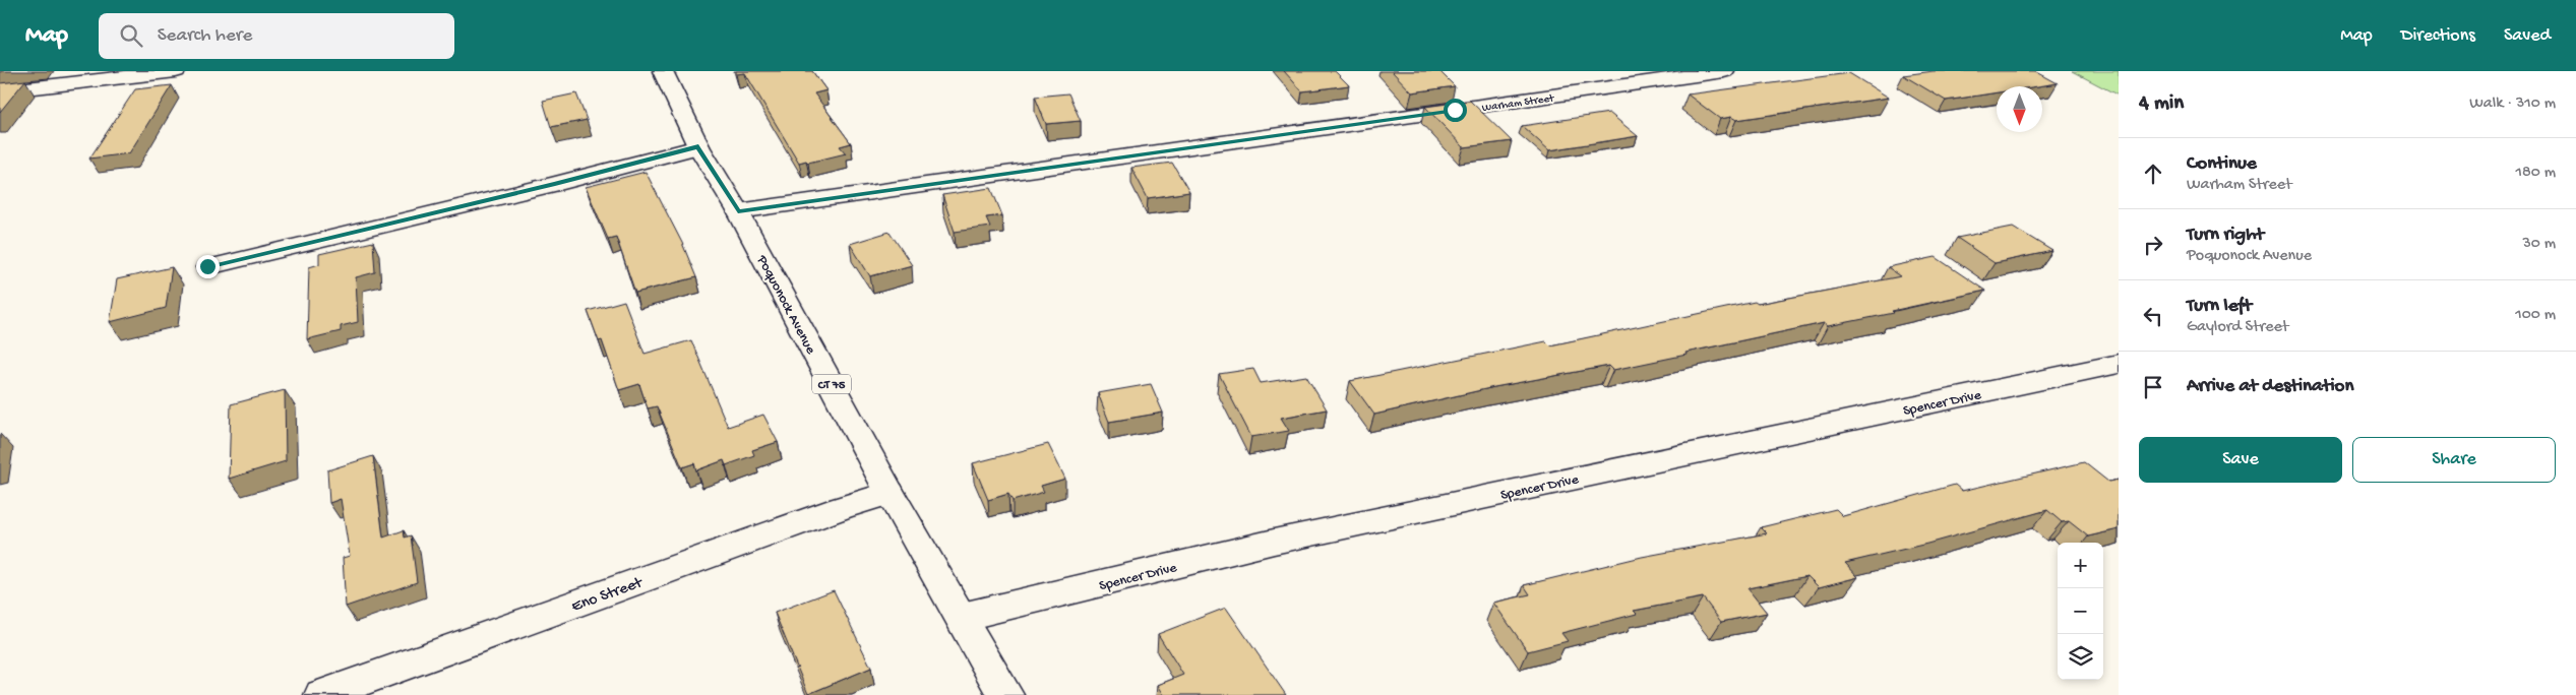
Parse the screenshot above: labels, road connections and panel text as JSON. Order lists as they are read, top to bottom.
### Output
{
  "streets": {
    "street": [
      "Warham Street",
      "Poquonock Avenue",
      "CT 75",
      "Spencer Drive",
      "Eno Street"
    ]
  },
  "crossings": [
    ["Warham Street", "Poquonock Avenue"],
    ["Poquonock Avenue", "Spencer Drive"],
    ["Poquonock Avenue", "Eno Street"]
  ],
  "north": "bottom",
  "page": {
    "header": "Map",
    "search": "Search here",
    "nav": ["Map", "Directions", "Saved"],
    "heading": ["4 min", "Walk · 310 m"],
    "list": [
      ["Continue", "Warham Street", "180 m"],
      ["Turn right", "Poquonock Avenue", "30 m"],
      ["Turn left", "Gaylord Street", "100 m"],
      "Arrive at destination"
    ],
    "buttons": ["Save", "Share"],
    "map_buttons": ["+", "−"]
  }
}
